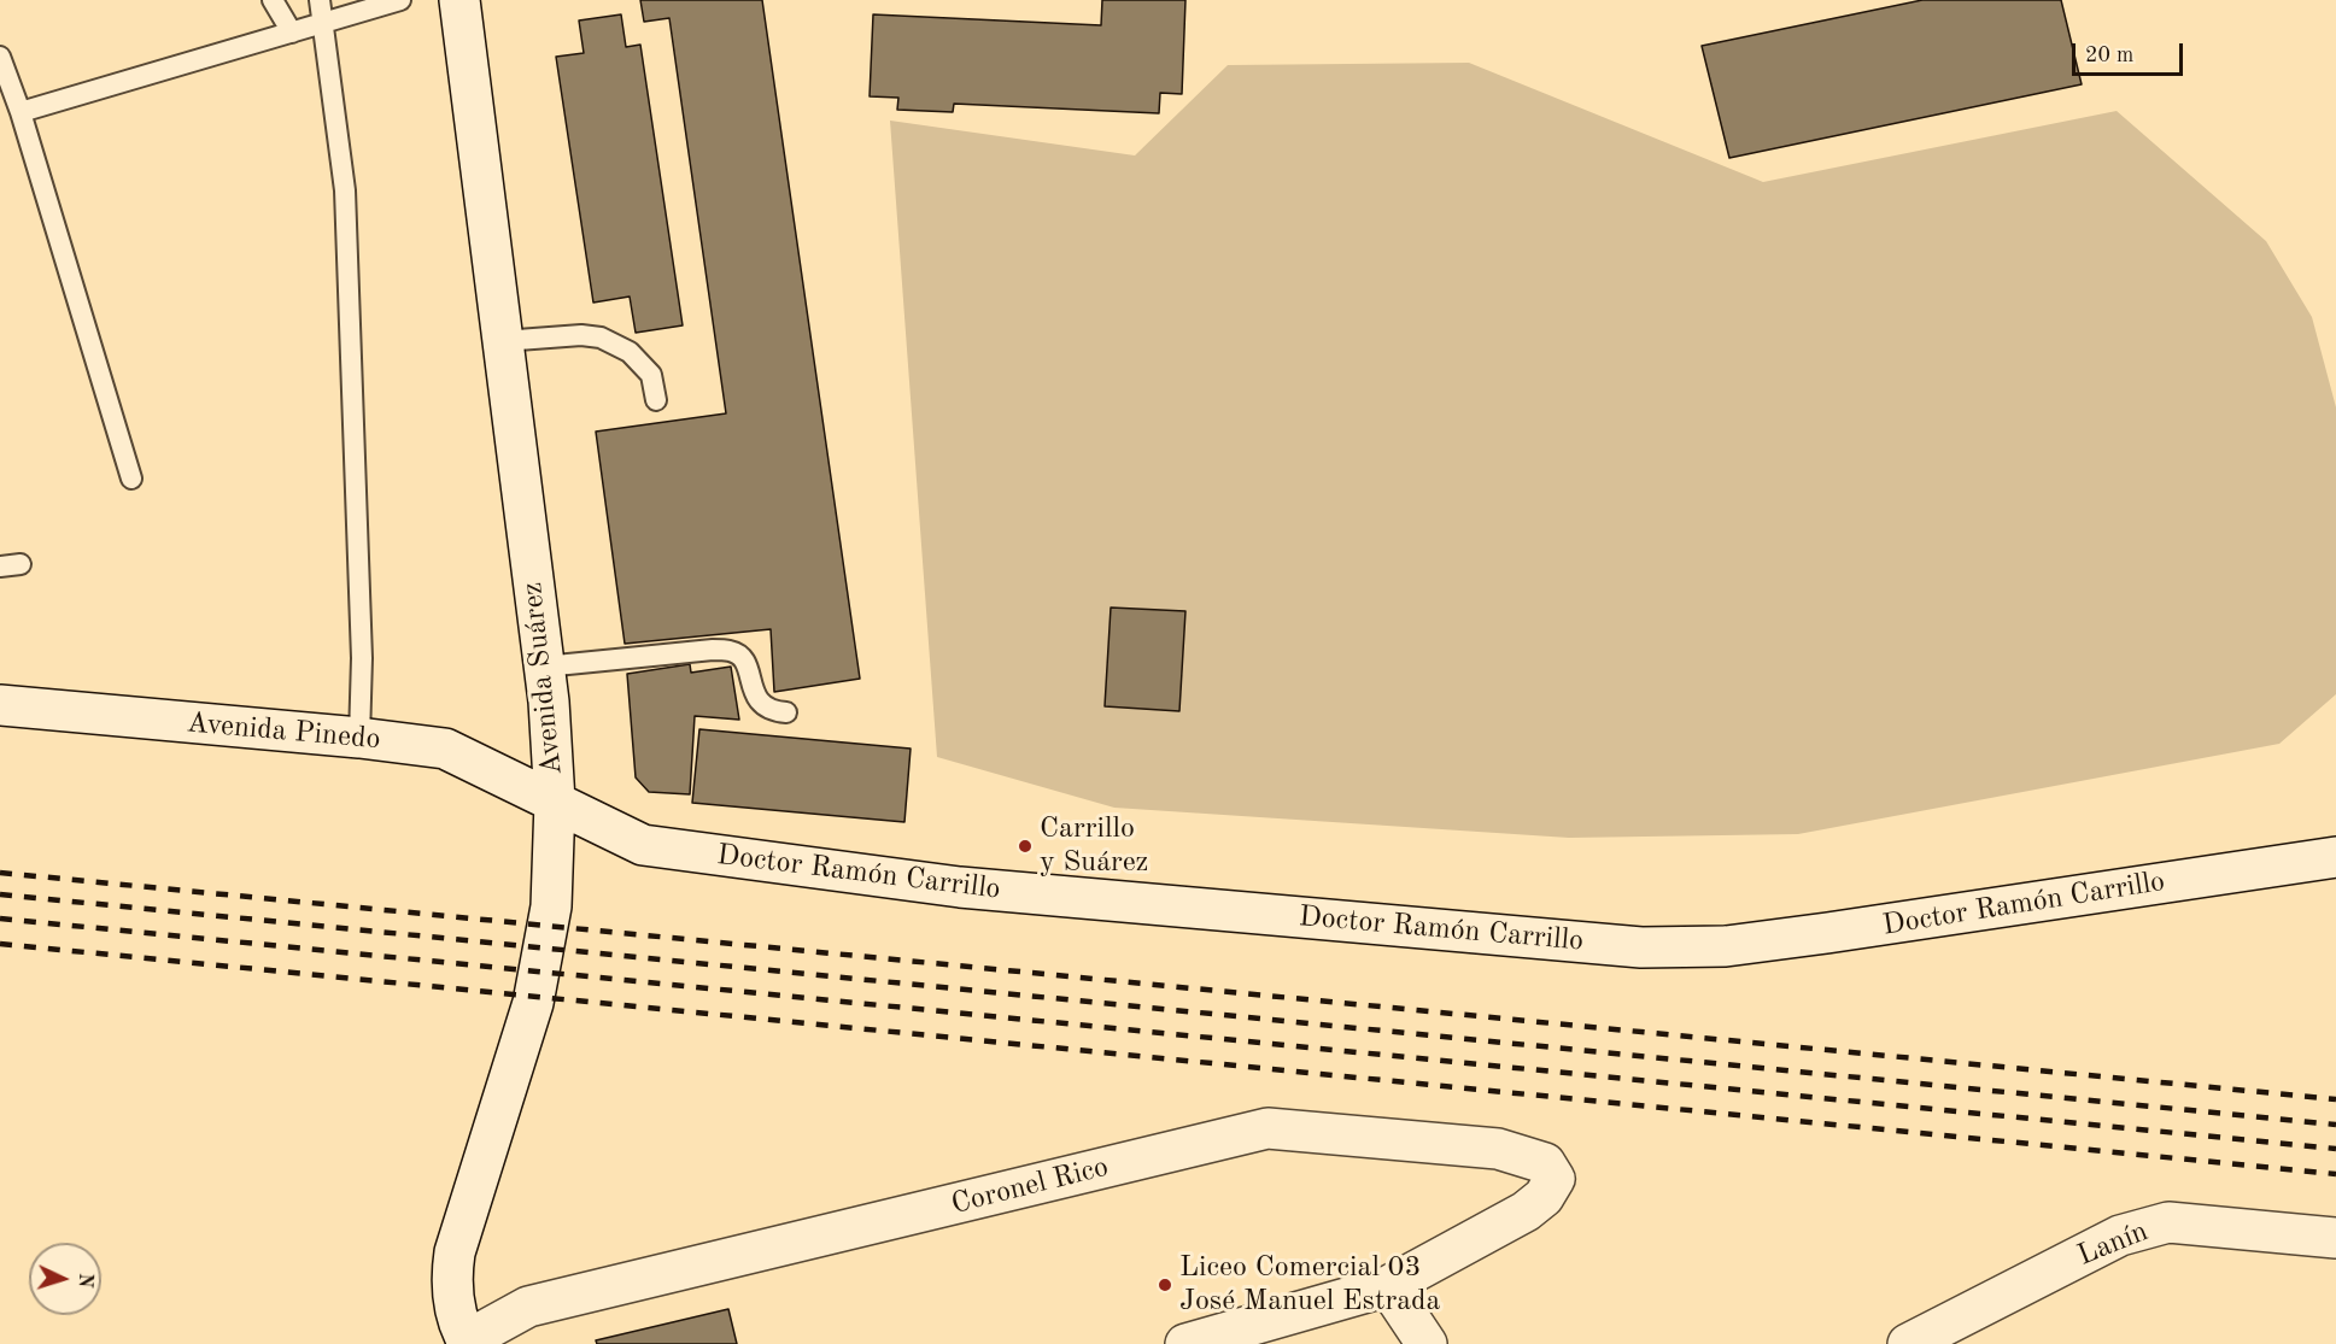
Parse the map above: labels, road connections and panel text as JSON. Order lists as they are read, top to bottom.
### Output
{
  "streets": {
    "main road": [
      "Avenida Suárez",
      "Avenida Pinedo",
      "Doctor Ramón Carrillo",
      "Coronel Rico",
      "Lanín"
    ]
  },
  "crossings": [
    ["Avenida Suárez", "Avenida Pinedo"],
    ["Avenida Suárez", "Doctor Ramón Carrillo"],
    ["Avenida Suárez", "Coronel Rico"],
    ["Avenida Pinedo", "Doctor Ramón Carrillo"]
  ],
  "places": ["Carrillo y Suárez", "Liceo Comercial 03 José Manuel Estrada"],
  "scale_bar": "20 m",
  "north": "right"
}
